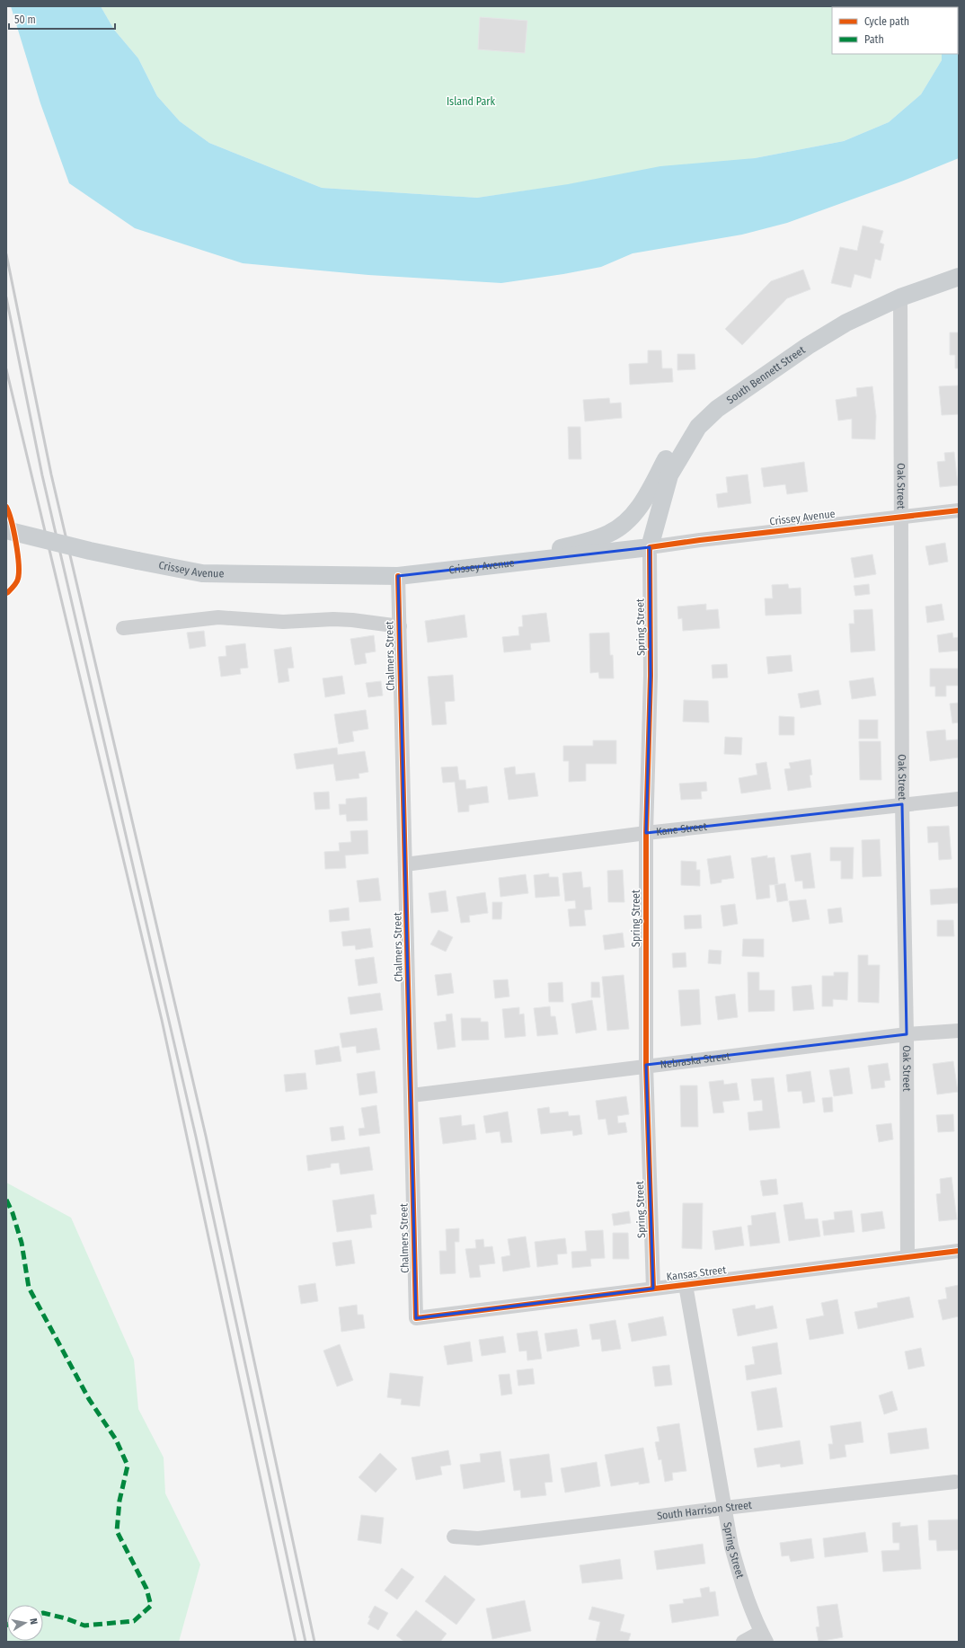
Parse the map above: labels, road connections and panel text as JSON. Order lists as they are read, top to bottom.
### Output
{
  "streets": {
    "main road": ["South Bennett Street", "Crissey Avenue"],
    "street": [
      "Oak Street",
      "Spring Street",
      "Chalmers Street",
      "Kane Street",
      "Nebraska Street",
      "Kansas Street",
      "South Harrison Street"
    ]
  },
  "crossings": [
    ["South Bennett Street", "Oak Street"],
    ["South Bennett Street", "Crissey Avenue"],
    ["South Bennett Street", "Spring Street"],
    ["Oak Street", "Crissey Avenue"],
    ["Oak Street", "Kane Street"],
    ["Oak Street", "Nebraska Street"],
    ["Oak Street", "Kansas Street"],
    ["Crissey Avenue", "Spring Street"],
    ["Crissey Avenue", "Chalmers Street"],
    ["Spring Street", "Kane Street"],
    ["Spring Street", "Nebraska Street"],
    ["Spring Street", "Kansas Street"],
    ["Spring Street", "South Harrison Street"],
    ["Chalmers Street", "Kane Street"],
    ["Chalmers Street", "Nebraska Street"],
    ["Chalmers Street", "Kansas Street"]
  ],
  "parks": ["Island Park"],
  "legend": ["Cycle path", "Path"],
  "scale_bar": "50 m",
  "north": "right"
}
